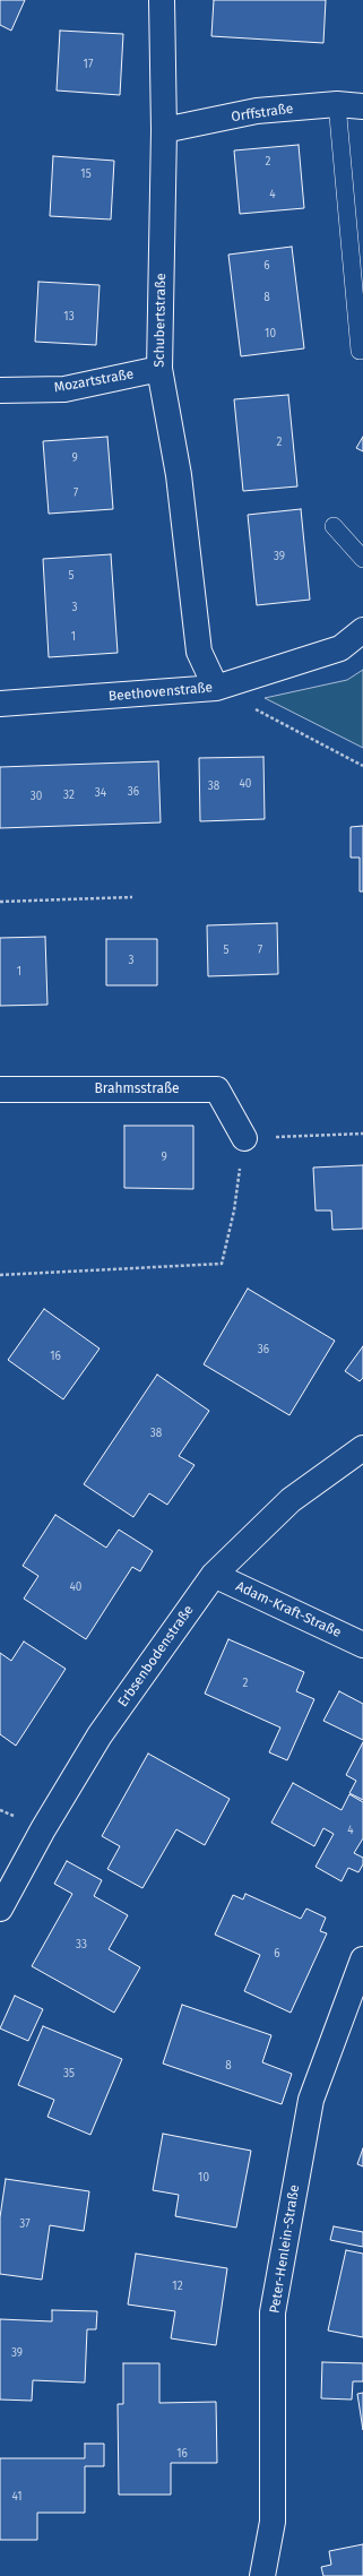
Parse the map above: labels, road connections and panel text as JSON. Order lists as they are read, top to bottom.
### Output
{
  "streets": {
    "street": [
      "Orffstraße",
      "Schubertstraße",
      "Mozartstraße",
      "Beethovenstraße",
      "Brahmsstraße",
      "Adam-Kraft-Straße",
      "Erbsenbodenstraße",
      "Peter-Henlein-Straße"
    ]
  },
  "crossings": [
    ["Orffstraße", "Schubertstraße"],
    ["Schubertstraße", "Mozartstraße"],
    ["Schubertstraße", "Beethovenstraße"],
    ["Adam-Kraft-Straße", "Erbsenbodenstraße"]
  ],
  "house_numbers": [
    "17",
    "2",
    "15",
    "4",
    "6",
    "8",
    "13",
    "10",
    "2",
    "9",
    "7",
    "39",
    "5",
    "3",
    "1",
    "40",
    "38",
    "36",
    "34",
    "32",
    "30",
    "5",
    "7",
    "3",
    "1",
    "9",
    "36",
    "16",
    "38",
    "40",
    "2",
    "4",
    "33",
    "6",
    "8",
    "35",
    "10",
    "37",
    "12",
    "39",
    "16",
    "41"
  ]
}
